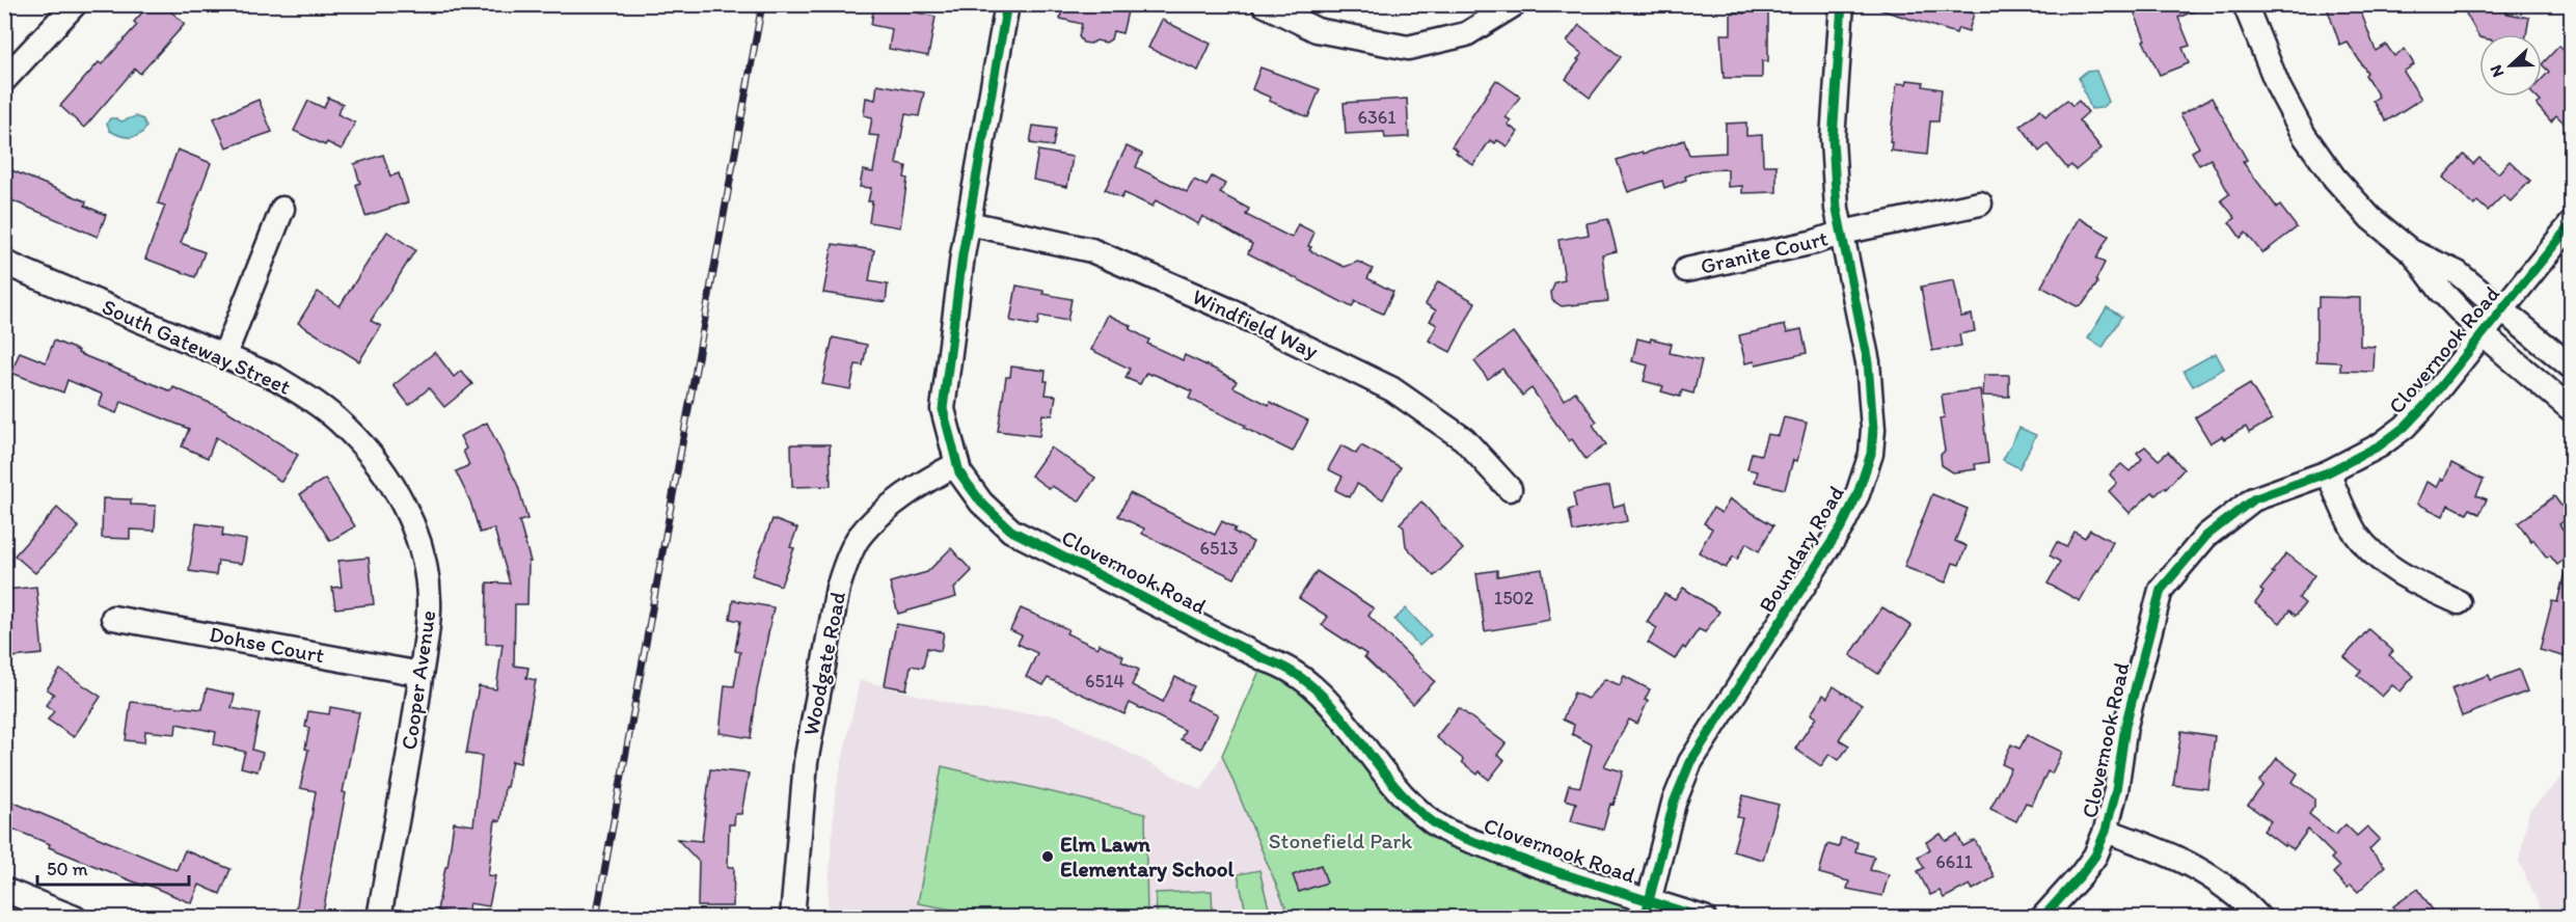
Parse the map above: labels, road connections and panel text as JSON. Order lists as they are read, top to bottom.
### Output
{
  "streets": {
    "street": [
      "Granite Court",
      "Windfield Way",
      "South Gateway Street",
      "Clovernook Road",
      "Boundary Road",
      "Dohse Court",
      "Woodgate Road",
      "Cooper Avenue"
    ]
  },
  "crossings": [
    ["Granite Court", "Boundary Road"],
    ["Windfield Way", "Clovernook Road"],
    ["South Gateway Street", "Cooper Avenue"],
    ["Clovernook Road", "Boundary Road"],
    ["Clovernook Road", "Woodgate Road"],
    ["Dohse Court", "Cooper Avenue"]
  ],
  "parks": ["Stonefield Park"],
  "places": ["Elm Lawn Elementary School"],
  "house_numbers": [
    "6361",
    "6513",
    "1502",
    "6514",
    "6611"
  ],
  "scale_bar": "50 m",
  "north": "left"
}
